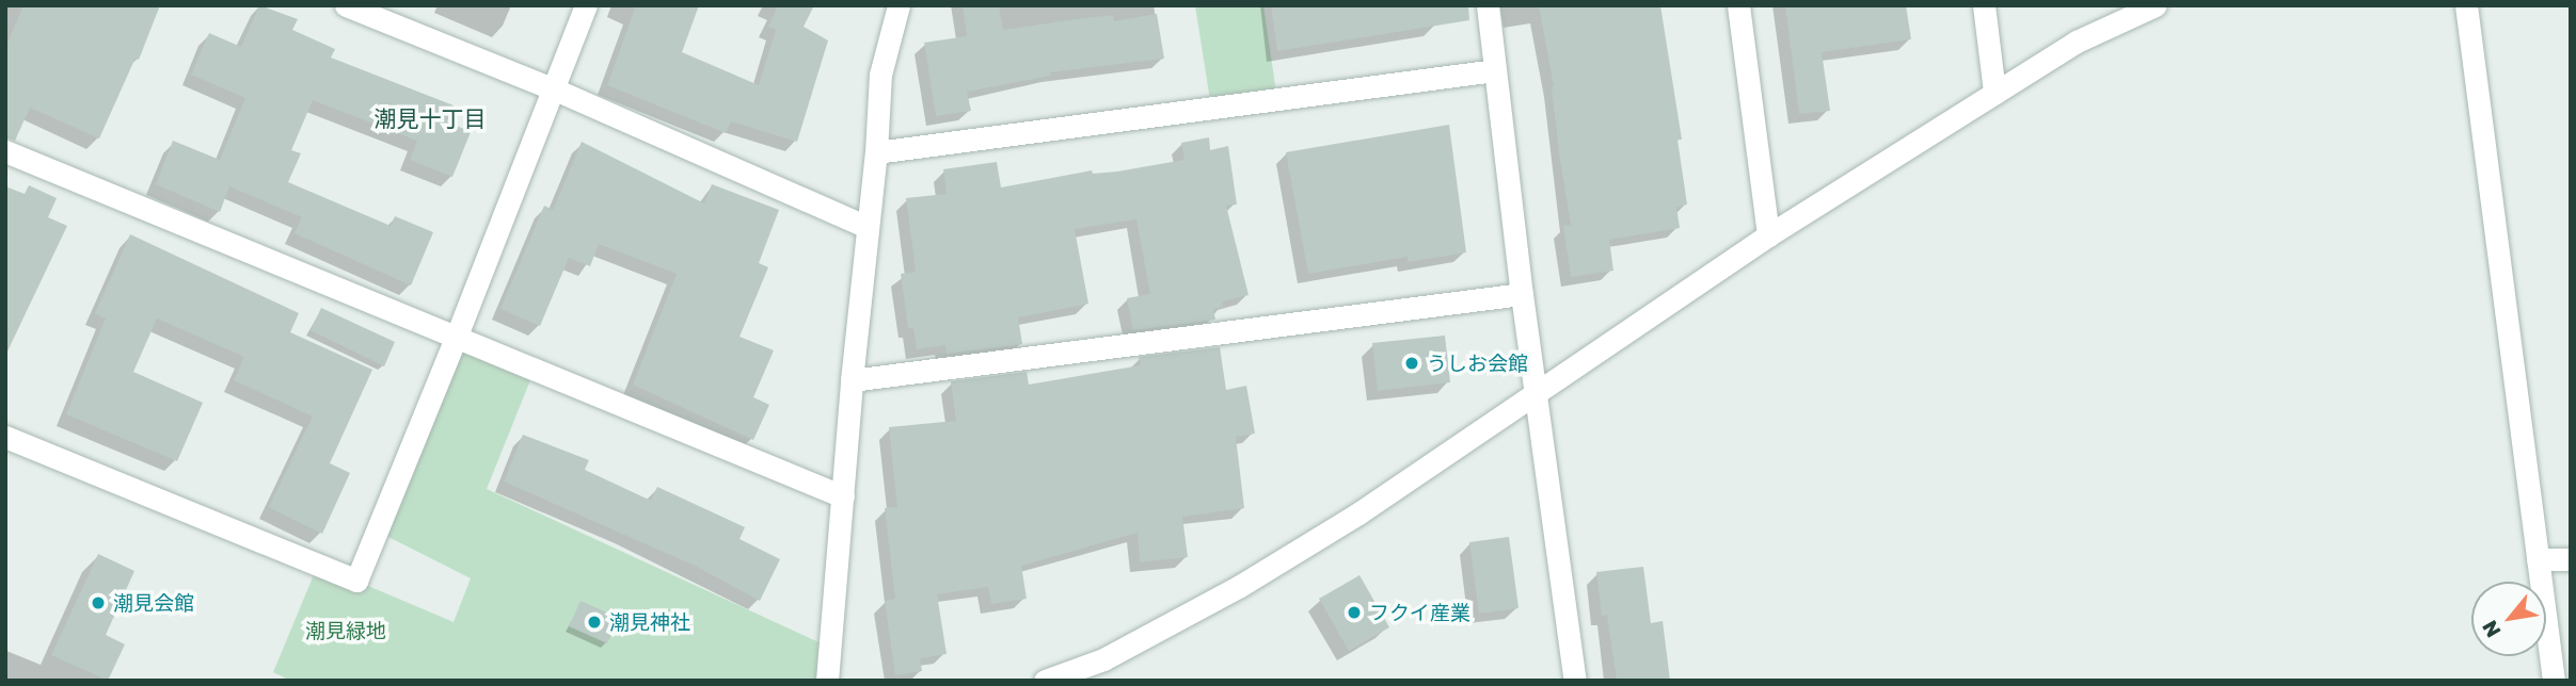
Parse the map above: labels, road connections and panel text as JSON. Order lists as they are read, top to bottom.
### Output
{
  "districts": ["潮見十丁目"],
  "parks": ["潮見緑地"],
  "places": [
    "うしお会館",
    "潮見会館",
    "フクイ産業",
    "潮見神社"
  ],
  "north": "bottom left"
}
